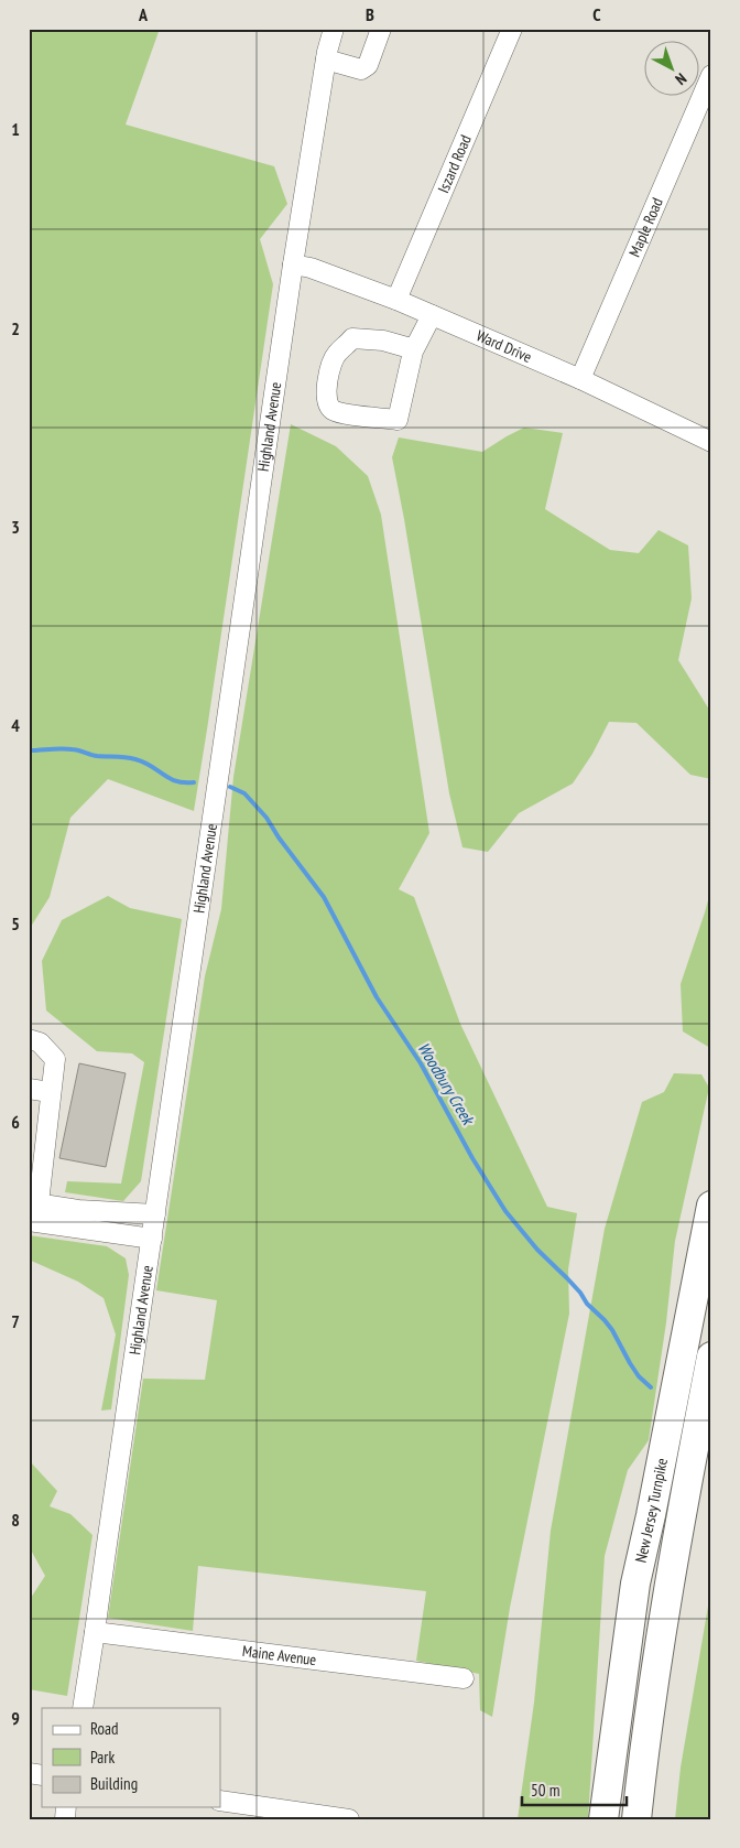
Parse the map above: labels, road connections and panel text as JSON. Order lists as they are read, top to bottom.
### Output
{
  "streets": {
    "highway": ["New Jersey Turnpike"],
    "street": [
      "Iszard Road",
      "Maple Road",
      "Ward Drive",
      "Highland Avenue",
      "Maine Avenue"
    ]
  },
  "crossings": [
    ["Iszard Road", "Ward Drive"],
    ["Maple Road", "Ward Drive"],
    ["Ward Drive", "Highland Avenue"],
    ["Highland Avenue", "Maine Avenue"]
  ],
  "water": ["Woodbury Creek"],
  "legend": ["Road", "Park", "Building"],
  "scale_bar": "50 m",
  "north": "bottom right",
  "grid": {
    "columns": ["A", "B", "C"],
    "rows": [
      "1",
      "2",
      "3",
      "4",
      "5",
      "6",
      "7",
      "8",
      "9"
    ]
  }
}
